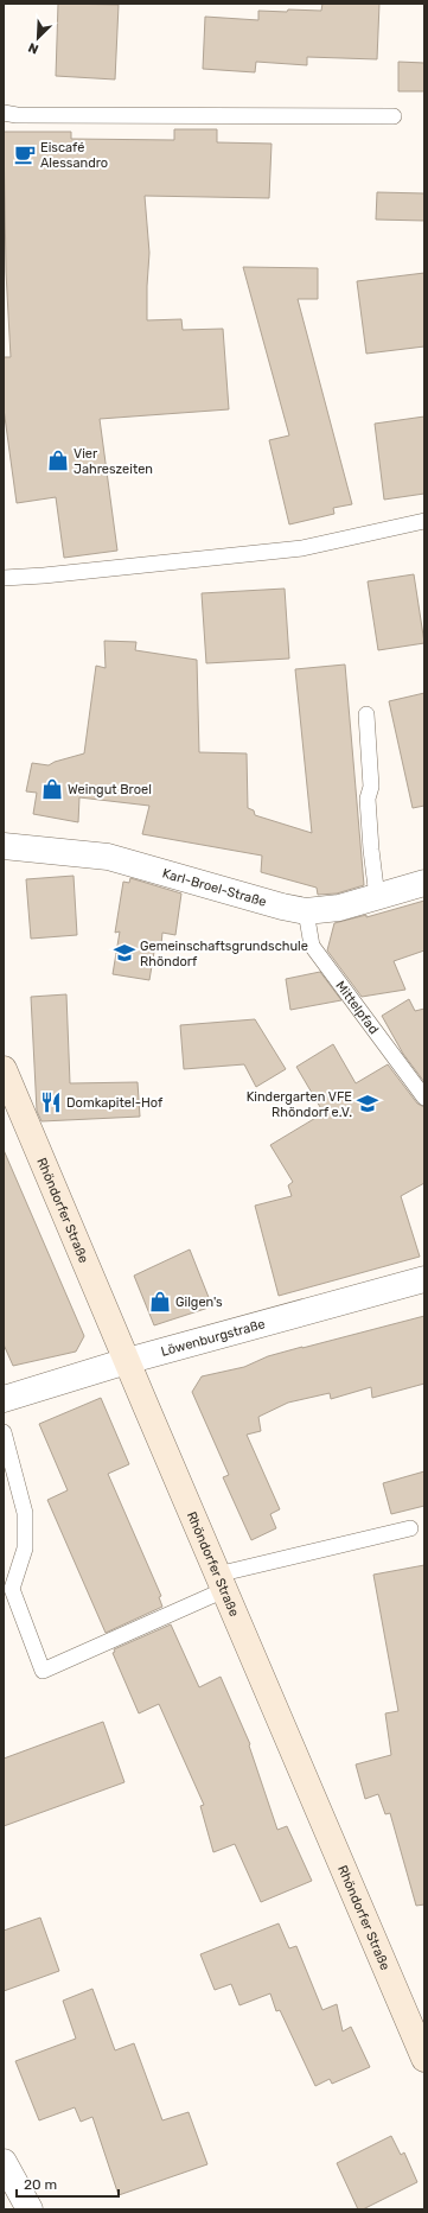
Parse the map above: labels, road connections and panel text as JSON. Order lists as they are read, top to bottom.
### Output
{
  "streets": {
    "main road": ["Rhöndorfer Straße"],
    "street": ["Karl-Broel-Straße", "Löwenburgstraße"],
    "lane": ["Mittelpfad"]
  },
  "crossings": [
    ["Karl-Broel-Straße", "Mittelpfad"],
    ["Rhöndorfer Straße", "Löwenburgstraße"]
  ],
  "places": {
    "cafe": ["Eiscafé Alessandro"],
    "shop": ["Vier Jahreszeiten", "Weingut Broel", "Gilgen's"],
    "school or university": ["Gemeinschaftsgrundschule Rhöndorf", "Kindergarten VFE Rhöndorf e.V."],
    "restaurant": ["Domkapitel-Hof"]
  },
  "scale_bar": "20 m",
  "north": "bottom left"
}
